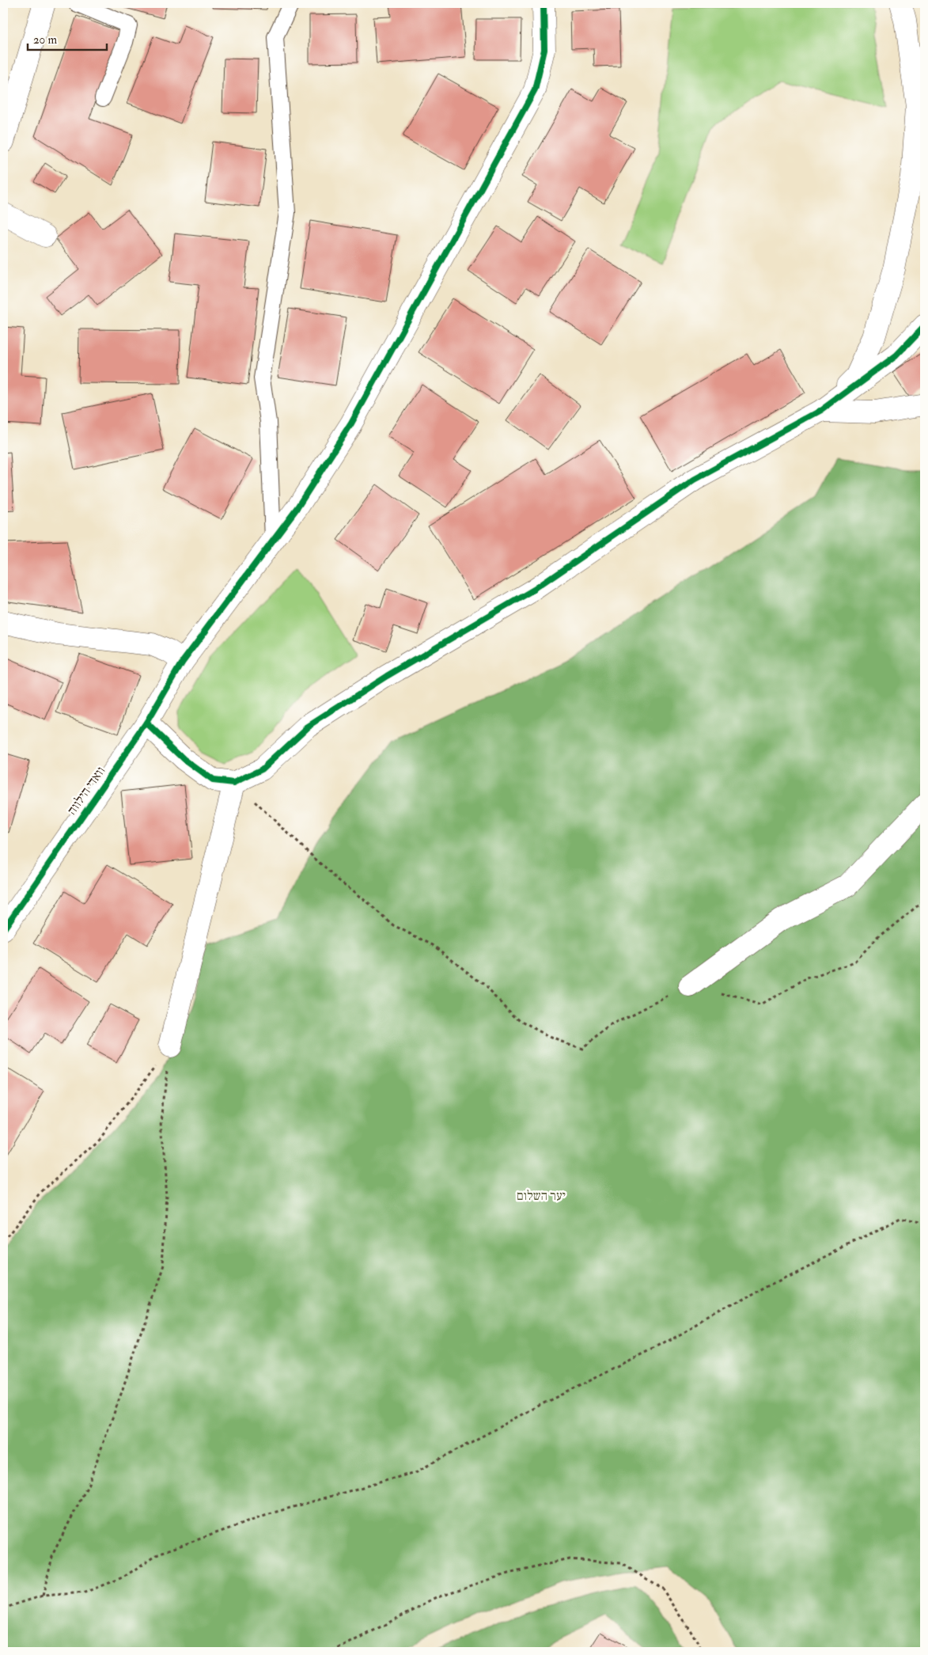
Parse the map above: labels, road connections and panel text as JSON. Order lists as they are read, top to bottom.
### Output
{
  "streets": {
    "street": ["וואדי הילווה"]
  },
  "parks": ["יער השלום"],
  "scale_bar": "20 m"
}
